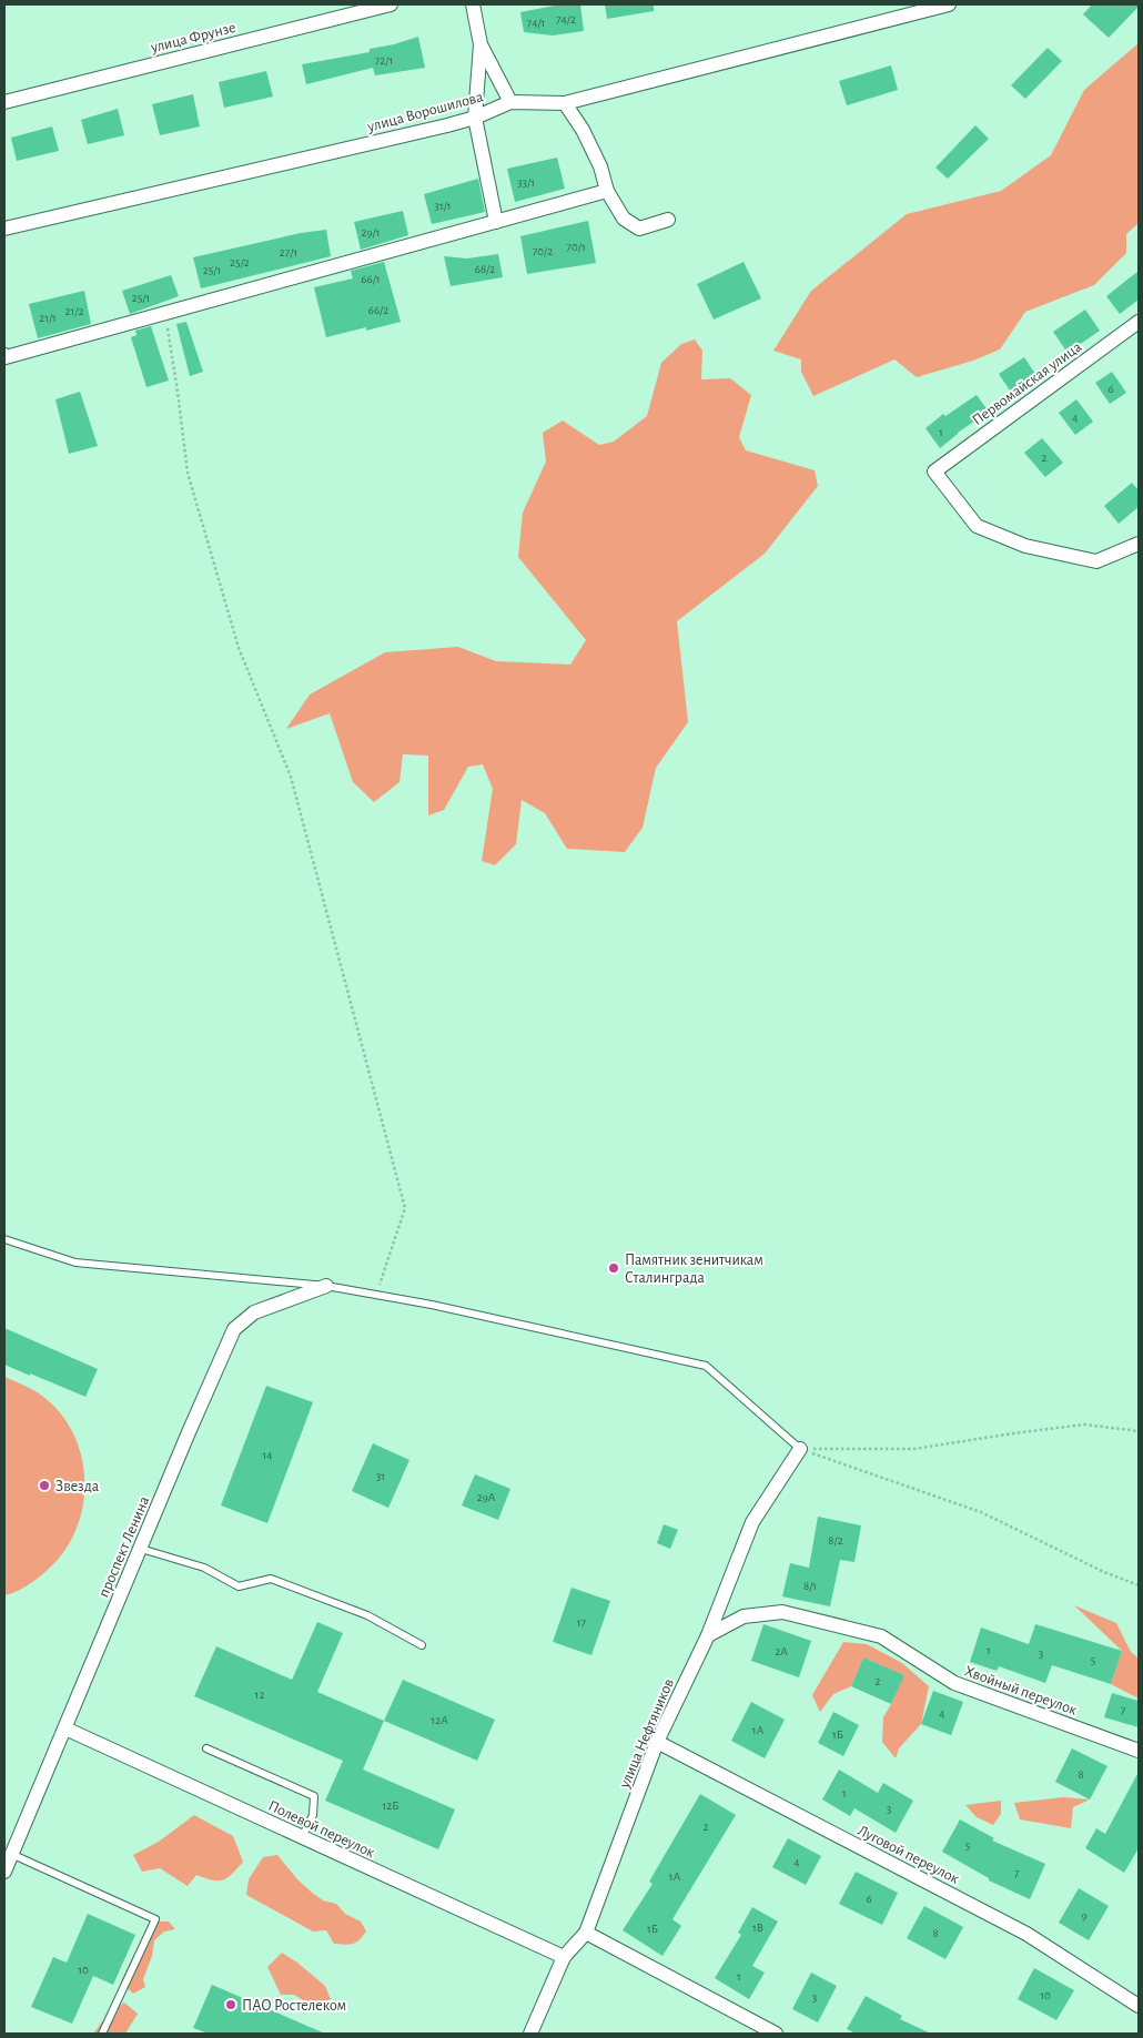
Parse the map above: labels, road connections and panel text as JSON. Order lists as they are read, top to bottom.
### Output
{
  "streets": {
    "street": [
      "улица Фрунзе",
      "улица Ворошилова",
      "Первомайская улица",
      "проспект Ленина",
      "Хвойный переулок",
      "улица Нефтяников",
      "Полевой переулок",
      "Луговой переулок"
    ]
  },
  "crossings": [
    ["проспект Ленина", "Полевой переулок"],
    ["Хвойный переулок", "улица Нефтяников"],
    ["улица Нефтяников", "Полевой переулок"],
    ["улица Нефтяников", "Луговой переулок"]
  ],
  "places": ["Памятник зенитчикам Сталинграда", "Звезда", "ПАО Ростелеком"],
  "house_numbers": [
    "74/2",
    "74/1",
    "72/1",
    "33/1",
    "31/1",
    "29/1",
    "70/1",
    "70/2",
    "27/1",
    "25/2",
    "68/2",
    "25/1",
    "66/1",
    "25/1",
    "66/2",
    "21/2",
    "21/1",
    "6",
    "4",
    "1",
    "2",
    "14",
    "31",
    "29А",
    "8/2",
    "8/1",
    "17",
    "1",
    "2А",
    "3",
    "5",
    "2",
    "12",
    "7",
    "4",
    "12А",
    "1А",
    "1Б",
    "8",
    "1",
    "12Б",
    "3",
    "2",
    "5",
    "4",
    "7",
    "1А",
    "6",
    "9",
    "1В",
    "1Б",
    "8",
    "10",
    "1",
    "10",
    "3"
  ]
}
